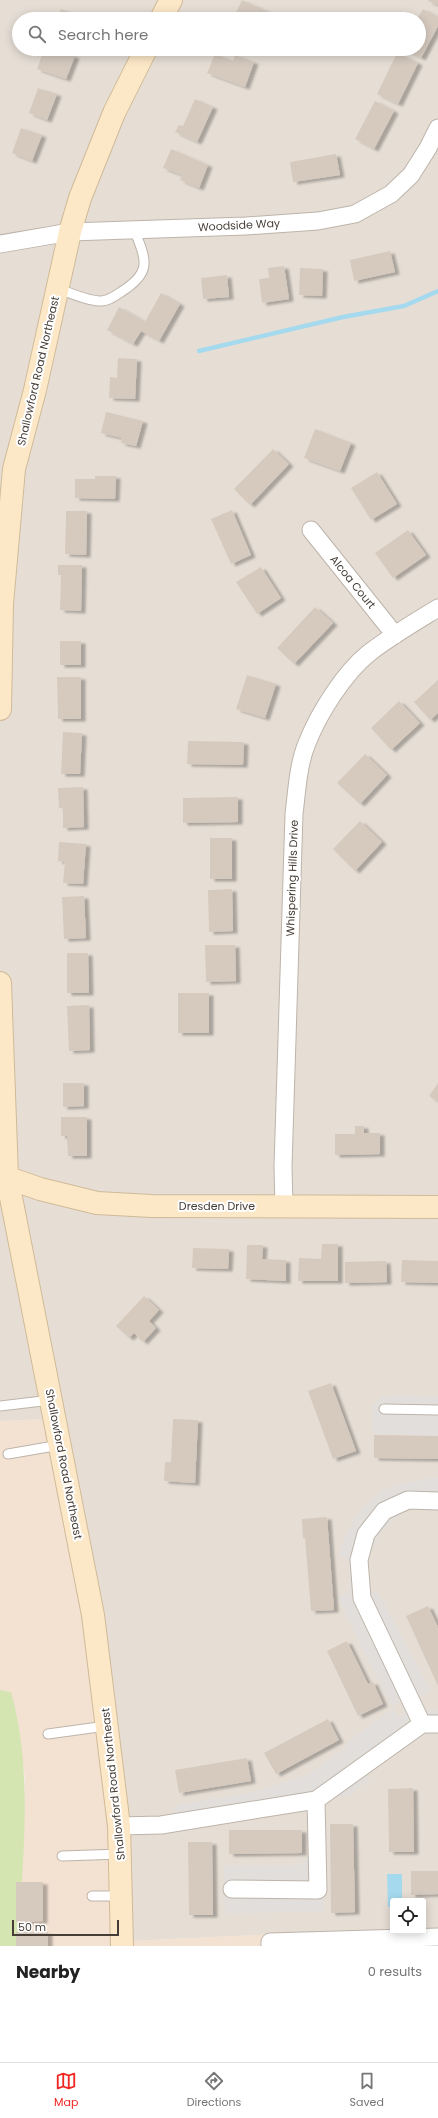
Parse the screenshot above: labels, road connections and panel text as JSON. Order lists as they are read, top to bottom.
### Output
{
  "streets": {
    "street": [
      "Woodside Way",
      "Shallowford Road Northeast",
      "Alcoa Court",
      "Whispering Hills Drive",
      "Dresden Drive"
    ]
  },
  "crossings": [
    ["Woodside Way", "Shallowford Road Northeast"],
    ["Shallowford Road Northeast", "Dresden Drive"],
    ["Alcoa Court", "Whispering Hills Drive"],
    ["Whispering Hills Drive", "Dresden Drive"]
  ],
  "scale_bar": "50 m",
  "page": {
    "search": "Search here",
    "scale": "50 m",
    "heading": ["Nearby", "0 results"],
    "nav": ["Map", "Directions", "Saved"]
  }
}
